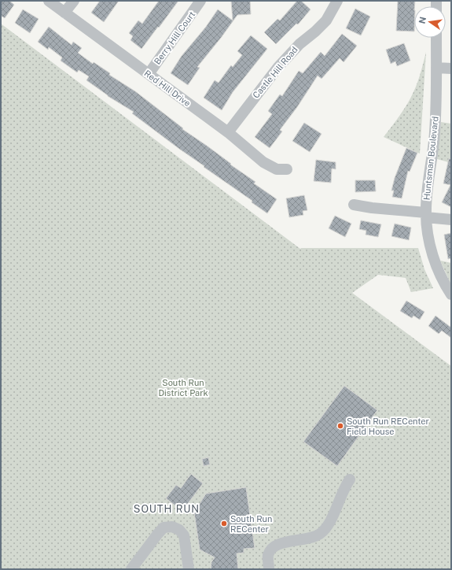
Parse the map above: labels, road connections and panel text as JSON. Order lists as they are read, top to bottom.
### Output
{
  "streets": {
    "street": [
      "Berry Hill Court",
      "Castle Hill Road",
      "Red Hill Drive",
      "Huntsman Boulevard"
    ]
  },
  "crossings": [
    ["Berry Hill Court", "Red Hill Drive"],
    ["Castle Hill Road", "Red Hill Drive"]
  ],
  "districts": ["SOUTH RUN"],
  "parks": ["South Run District Park"],
  "places": ["South Run RECenter Field House", "South Run RECenter"],
  "north": "left"
}
